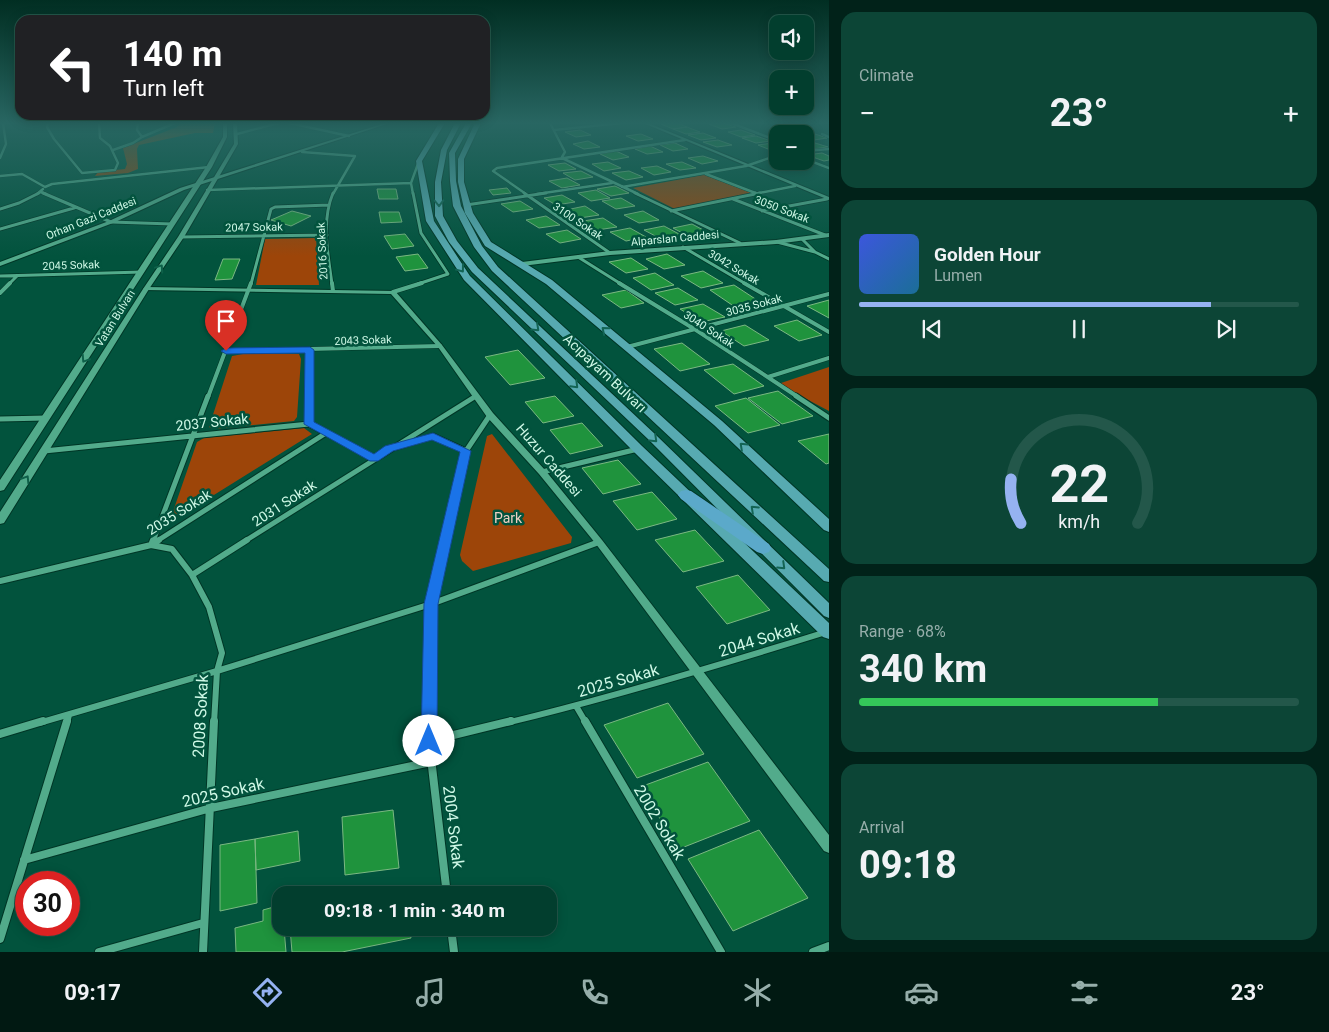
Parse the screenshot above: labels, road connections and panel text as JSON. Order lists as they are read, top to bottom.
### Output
{
  "streets": {
    "main road": ["Vatan Bulvarı", "Acıpayam Bulvarı"],
    "street": [
      "3050 Sokak",
      "Orhan Gazi Caddesi",
      "3100 Sokak",
      "2047 Sokak",
      "Alparslan Caddesi",
      "2016 Sokak",
      "2045 Sokak",
      "3042 Sokak",
      "3035 Sokak",
      "3040 Sokak",
      "2043 Sokak",
      "2037 Sokak",
      "Huzur Caddesi",
      "2031 Sokak",
      "2035 Sokak",
      "2044 Sokak",
      "2025 Sokak",
      "2008 Sokak",
      "2002 Sokak",
      "2004 Sokak"
    ]
  },
  "crossings": [
    ["3050 Sokak", "Alparslan Caddesi"],
    ["Orhan Gazi Caddesi", "Vatan Bulvarı"],
    ["3100 Sokak", "Alparslan Caddesi"],
    ["2047 Sokak", "2016 Sokak"],
    ["2047 Sokak", "Vatan Bulvarı"],
    ["Alparslan Caddesi", "3042 Sokak"],
    ["Alparslan Caddesi", "3040 Sokak"],
    ["2045 Sokak", "Vatan Bulvarı"],
    ["3042 Sokak", "3035 Sokak"],
    ["3035 Sokak", "3040 Sokak"],
    ["Vatan Bulvarı", "2037 Sokak"],
    ["2043 Sokak", "Huzur Caddesi"],
    ["Huzur Caddesi", "2044 Sokak"],
    ["Huzur Caddesi", "2025 Sokak"],
    ["Huzur Caddesi", "2004 Sokak"],
    ["2031 Sokak", "2008 Sokak"],
    ["2035 Sokak", "2008 Sokak"],
    ["2044 Sokak", "2025 Sokak"],
    ["2025 Sokak", "2008 Sokak"],
    ["2025 Sokak", "2002 Sokak"],
    ["2025 Sokak", "2004 Sokak"]
  ],
  "parks": ["Park"],
  "page": {
    "tile": [
      "Climate",
      ["Range · 68%", "340 km"],
      ["Arrival", "09:18"]
    ],
    "map_buttons": ["+", "−"],
    "turn": ["140 m", "Turn left"],
    "heat": ["−", "23°", "+"],
    "song": ["Golden Hour", "Lumen"],
    "limit": "30",
    "trip": "09:18 · 1 min · 340 m",
    "tabs": ["09:17", "23°"],
    "gauge": ["22", "km/h"]
  }
}
